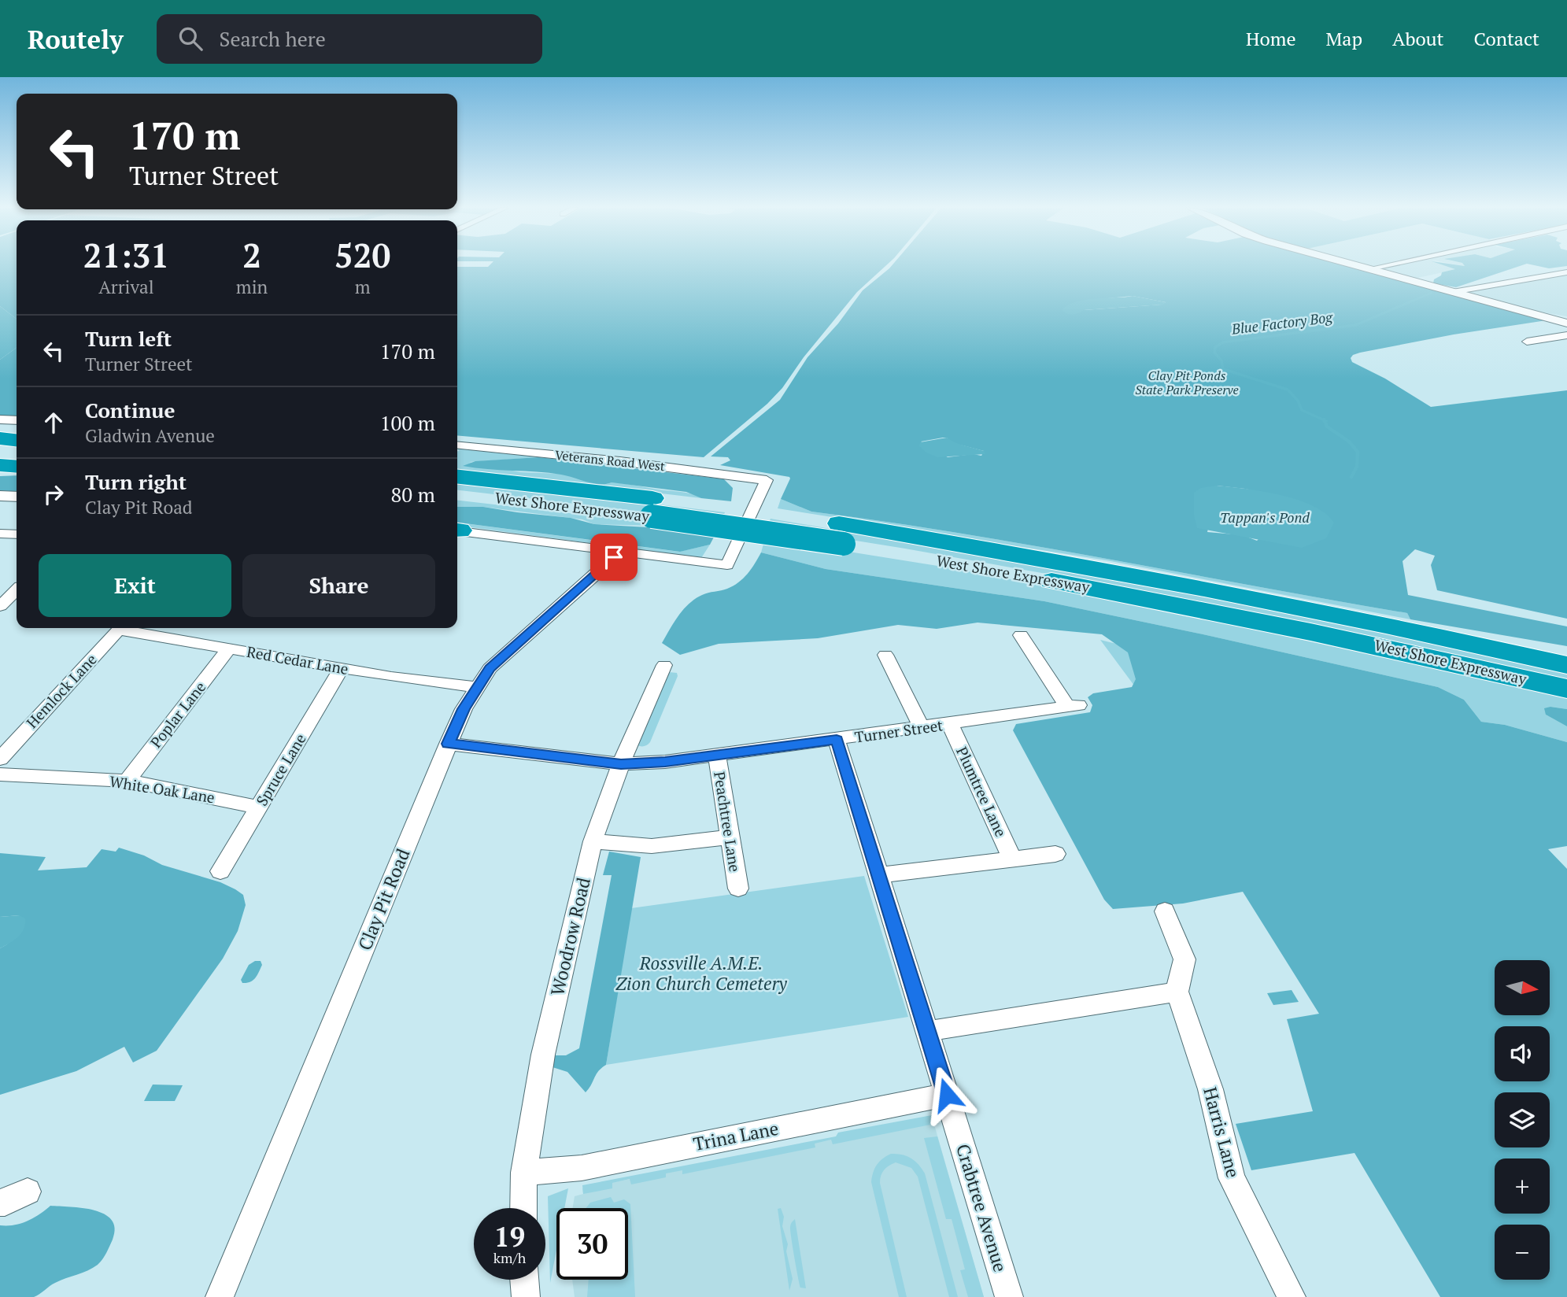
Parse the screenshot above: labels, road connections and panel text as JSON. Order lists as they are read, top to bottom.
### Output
{
  "streets": {
    "highway": ["West Shore Expressway"],
    "street": [
      "Veterans Road West",
      "Red Cedar Lane",
      "Hemlock Lane",
      "Poplar Lane",
      "Turner Street",
      "Spruce Lane",
      "White Oak Lane",
      "Plumtree Lane",
      "Peachtree Lane",
      "Clay Pit Road",
      "Woodrow Road",
      "Harris Lane",
      "Trina Lane",
      "Crabtree Avenue"
    ]
  },
  "crossings": [
    ["Veterans Road West", "Clay Pit Road"],
    ["Red Cedar Lane", "Poplar Lane"],
    ["Red Cedar Lane", "Spruce Lane"],
    ["Red Cedar Lane", "Clay Pit Road"],
    ["Poplar Lane", "White Oak Lane"],
    ["Turner Street", "Plumtree Lane"],
    ["Turner Street", "Peachtree Lane"],
    ["Turner Street", "Clay Pit Road"],
    ["Turner Street", "Woodrow Road"],
    ["Turner Street", "Crabtree Avenue"],
    ["Spruce Lane", "White Oak Lane"],
    ["Plumtree Lane", "Crabtree Avenue"],
    ["Woodrow Road", "Trina Lane"],
    ["Trina Lane", "Crabtree Avenue"]
  ],
  "water": ["Blue Factory Bog", "Tappan's Pond"],
  "parks": ["Clay Pit Ponds State Park Preserve", "Rossville A.M.E. Zion Church Cemetery"],
  "north": "right",
  "page": {
    "header": "Routely",
    "search": "Search here",
    "nav": [
      "Home",
      "Map",
      "About",
      "Contact"
    ],
    "turn": ["170 m", "Turner Street"],
    "eta": [
      "21:31",
      "Arrival",
      "2",
      "min",
      "520",
      "m"
    ],
    "list": [
      {
        "name": "Turn left",
        "note": "Turner Street",
        "value": "170 m"
      },
      {
        "name": "Continue",
        "note": "Gladwin Avenue",
        "value": "100 m"
      },
      {
        "name": "Turn right",
        "note": "Clay Pit Road",
        "value": "80 m"
      }
    ],
    "buttons": ["Exit", "Share"],
    "map_buttons": ["+", "−"],
    "speed": "19 km/h",
    "limit": "30"
  }
}
